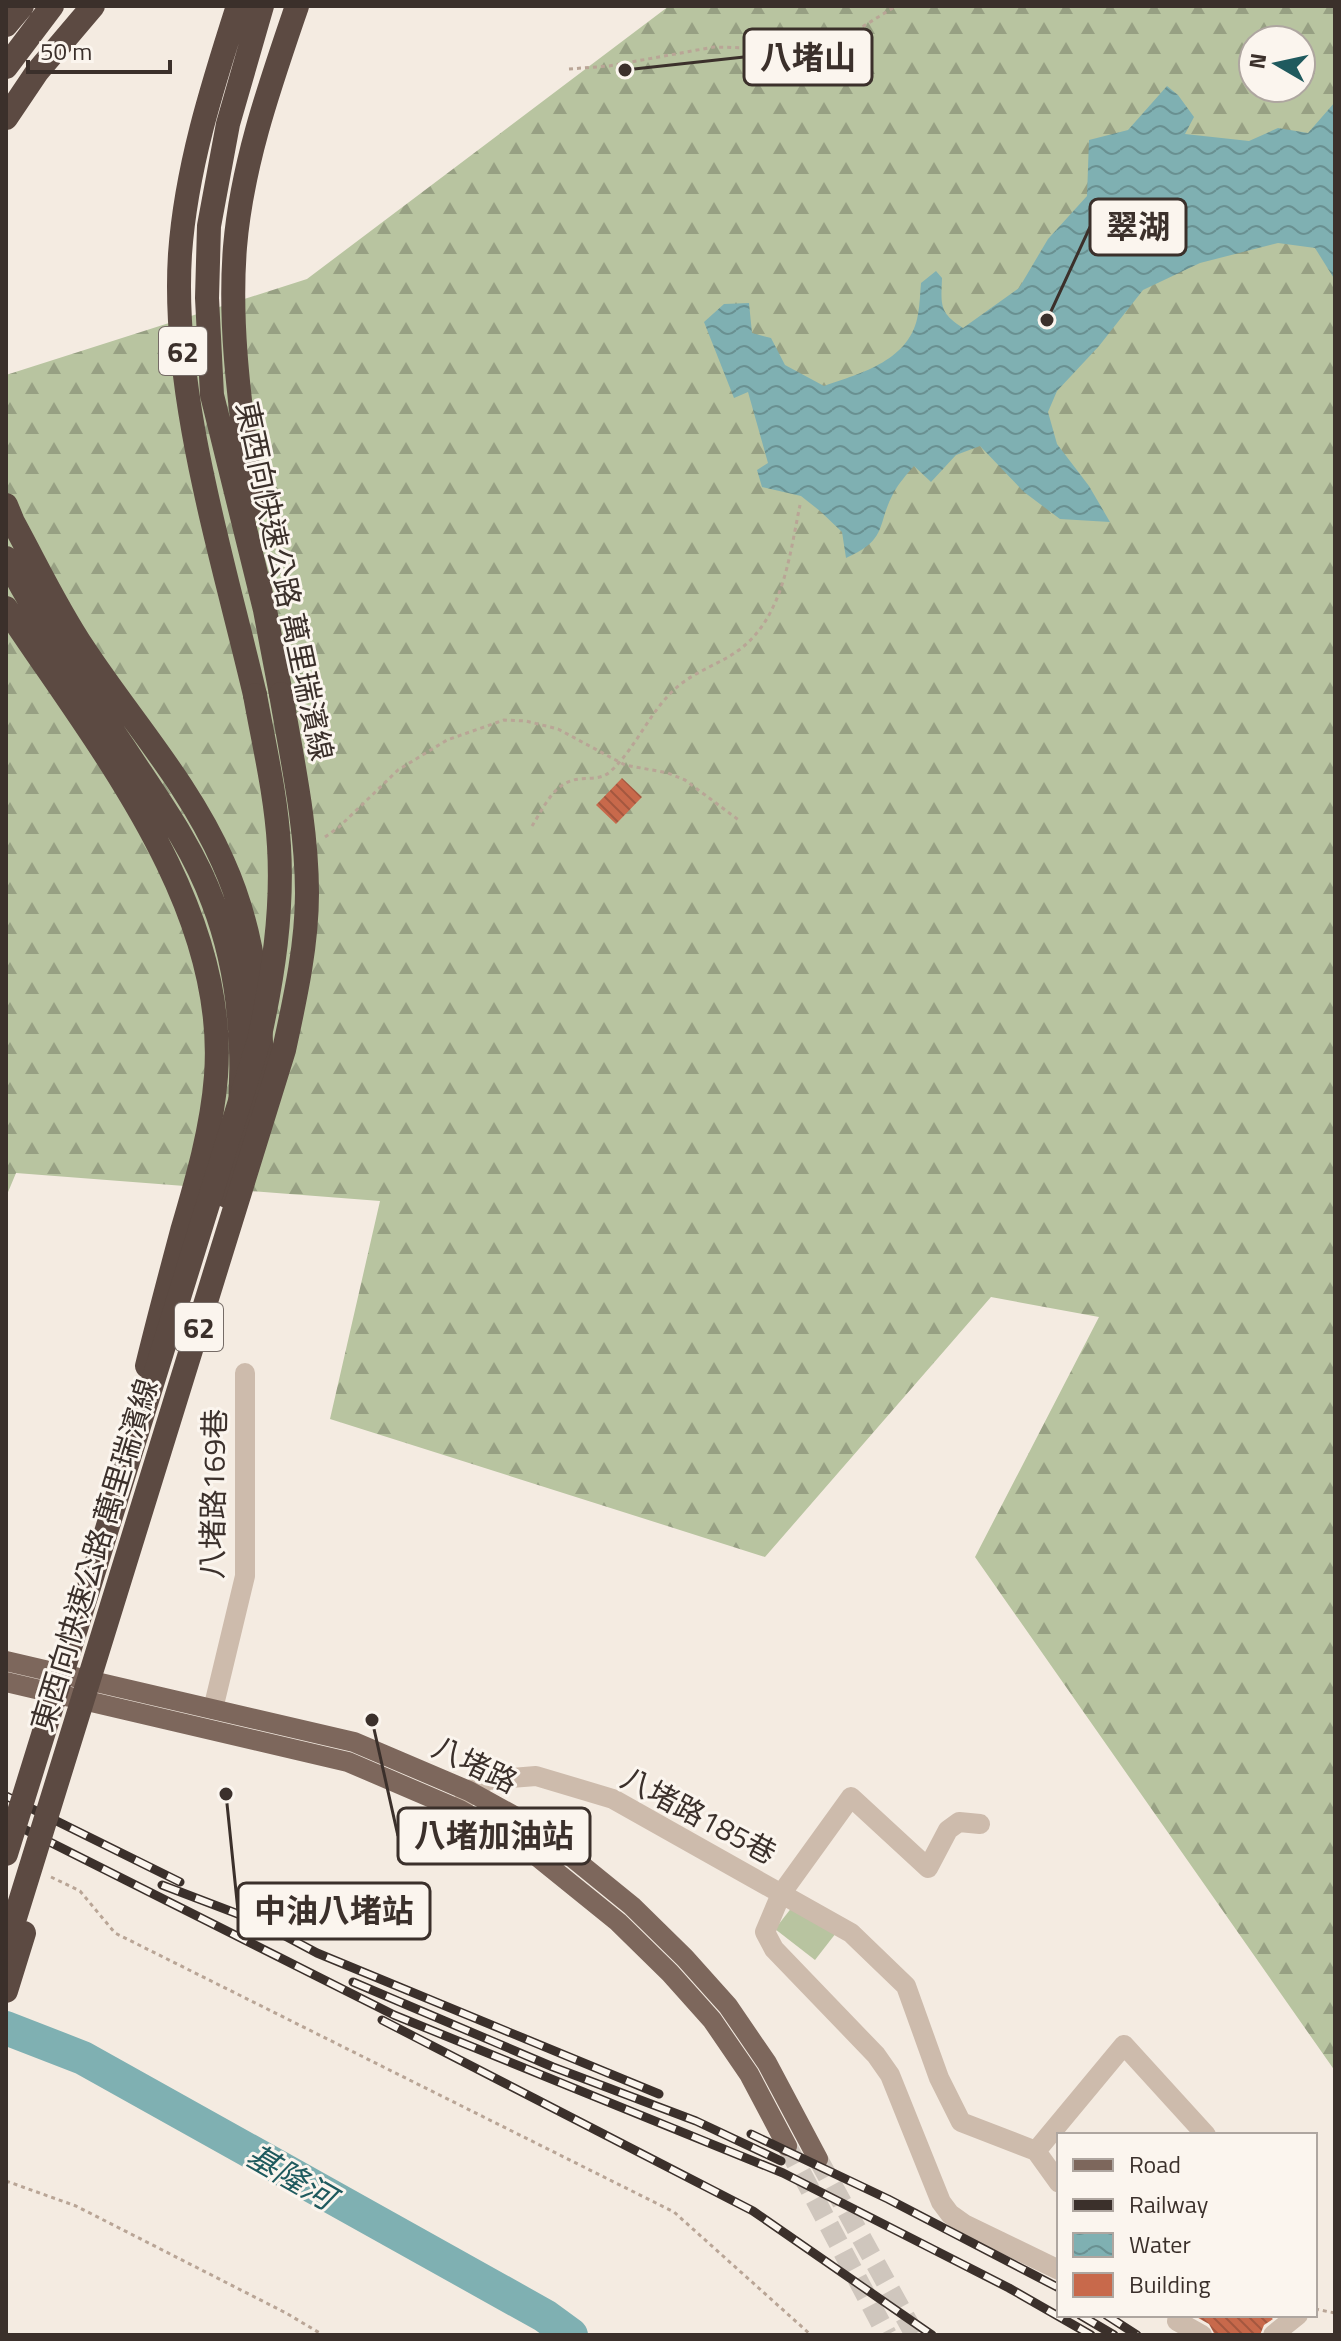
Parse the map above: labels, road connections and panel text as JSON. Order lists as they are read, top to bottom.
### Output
{
  "streets": {
    "highway": ["62", "東西向快速公路 萬里瑞濱線"],
    "main road": ["八堵路"],
    "street": ["八堵路169巷", "八堵路185巷"]
  },
  "crossings": [
    ["八堵路169巷", "八堵路"],
    ["八堵路", "八堵路185巷"]
  ],
  "water": ["基隆河"],
  "places": [
    "八堵山",
    "翠湖",
    "八堵加油站",
    "中油八堵站"
  ],
  "legend": [
    "Road",
    "Railway",
    "Water",
    "Building"
  ],
  "scale_bar": "50 m",
  "north": "left"
}
